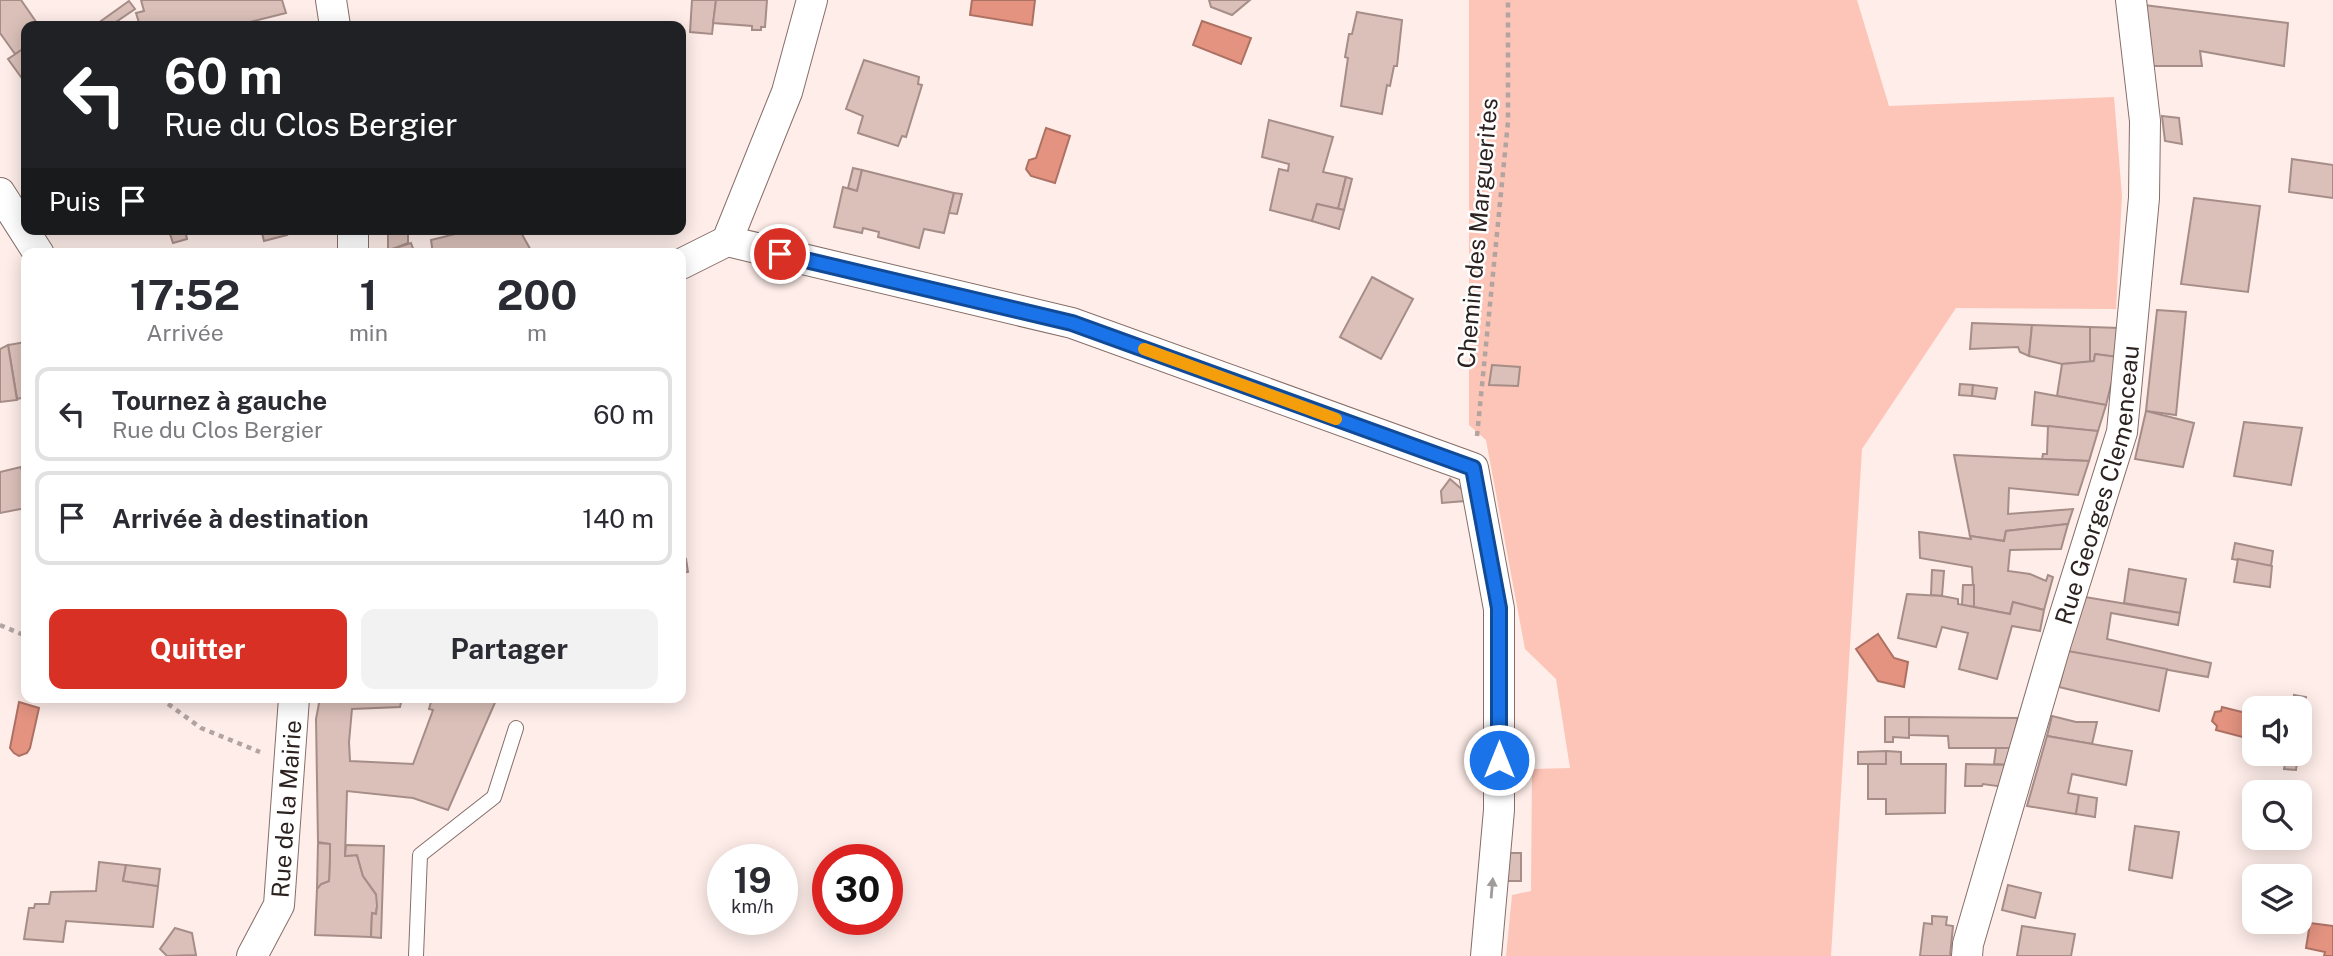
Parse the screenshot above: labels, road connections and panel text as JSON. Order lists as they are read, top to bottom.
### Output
{
  "streets": {
    "street": ["Rue Georges Clemenceau", "Rue de la Mairie"],
    "path": ["Chemin des Marguerites"]
  },
  "page": {
    "turn": ["60 m", "Rue du Clos Bergier"],
    "then": "Puis",
    "eta": [
      "17:52",
      "Arrivée",
      "1",
      "min",
      "200",
      "m"
    ],
    "list": [
      {
        "name": "Tournez à gauche",
        "note": "Rue du Clos Bergier",
        "value": "60 m"
      },
      {
        "name": "Arrivée à destination",
        "value": "140 m"
      }
    ],
    "buttons": ["Quitter", "Partager"],
    "speed": "19 km/h",
    "limit": "30"
  }
}
